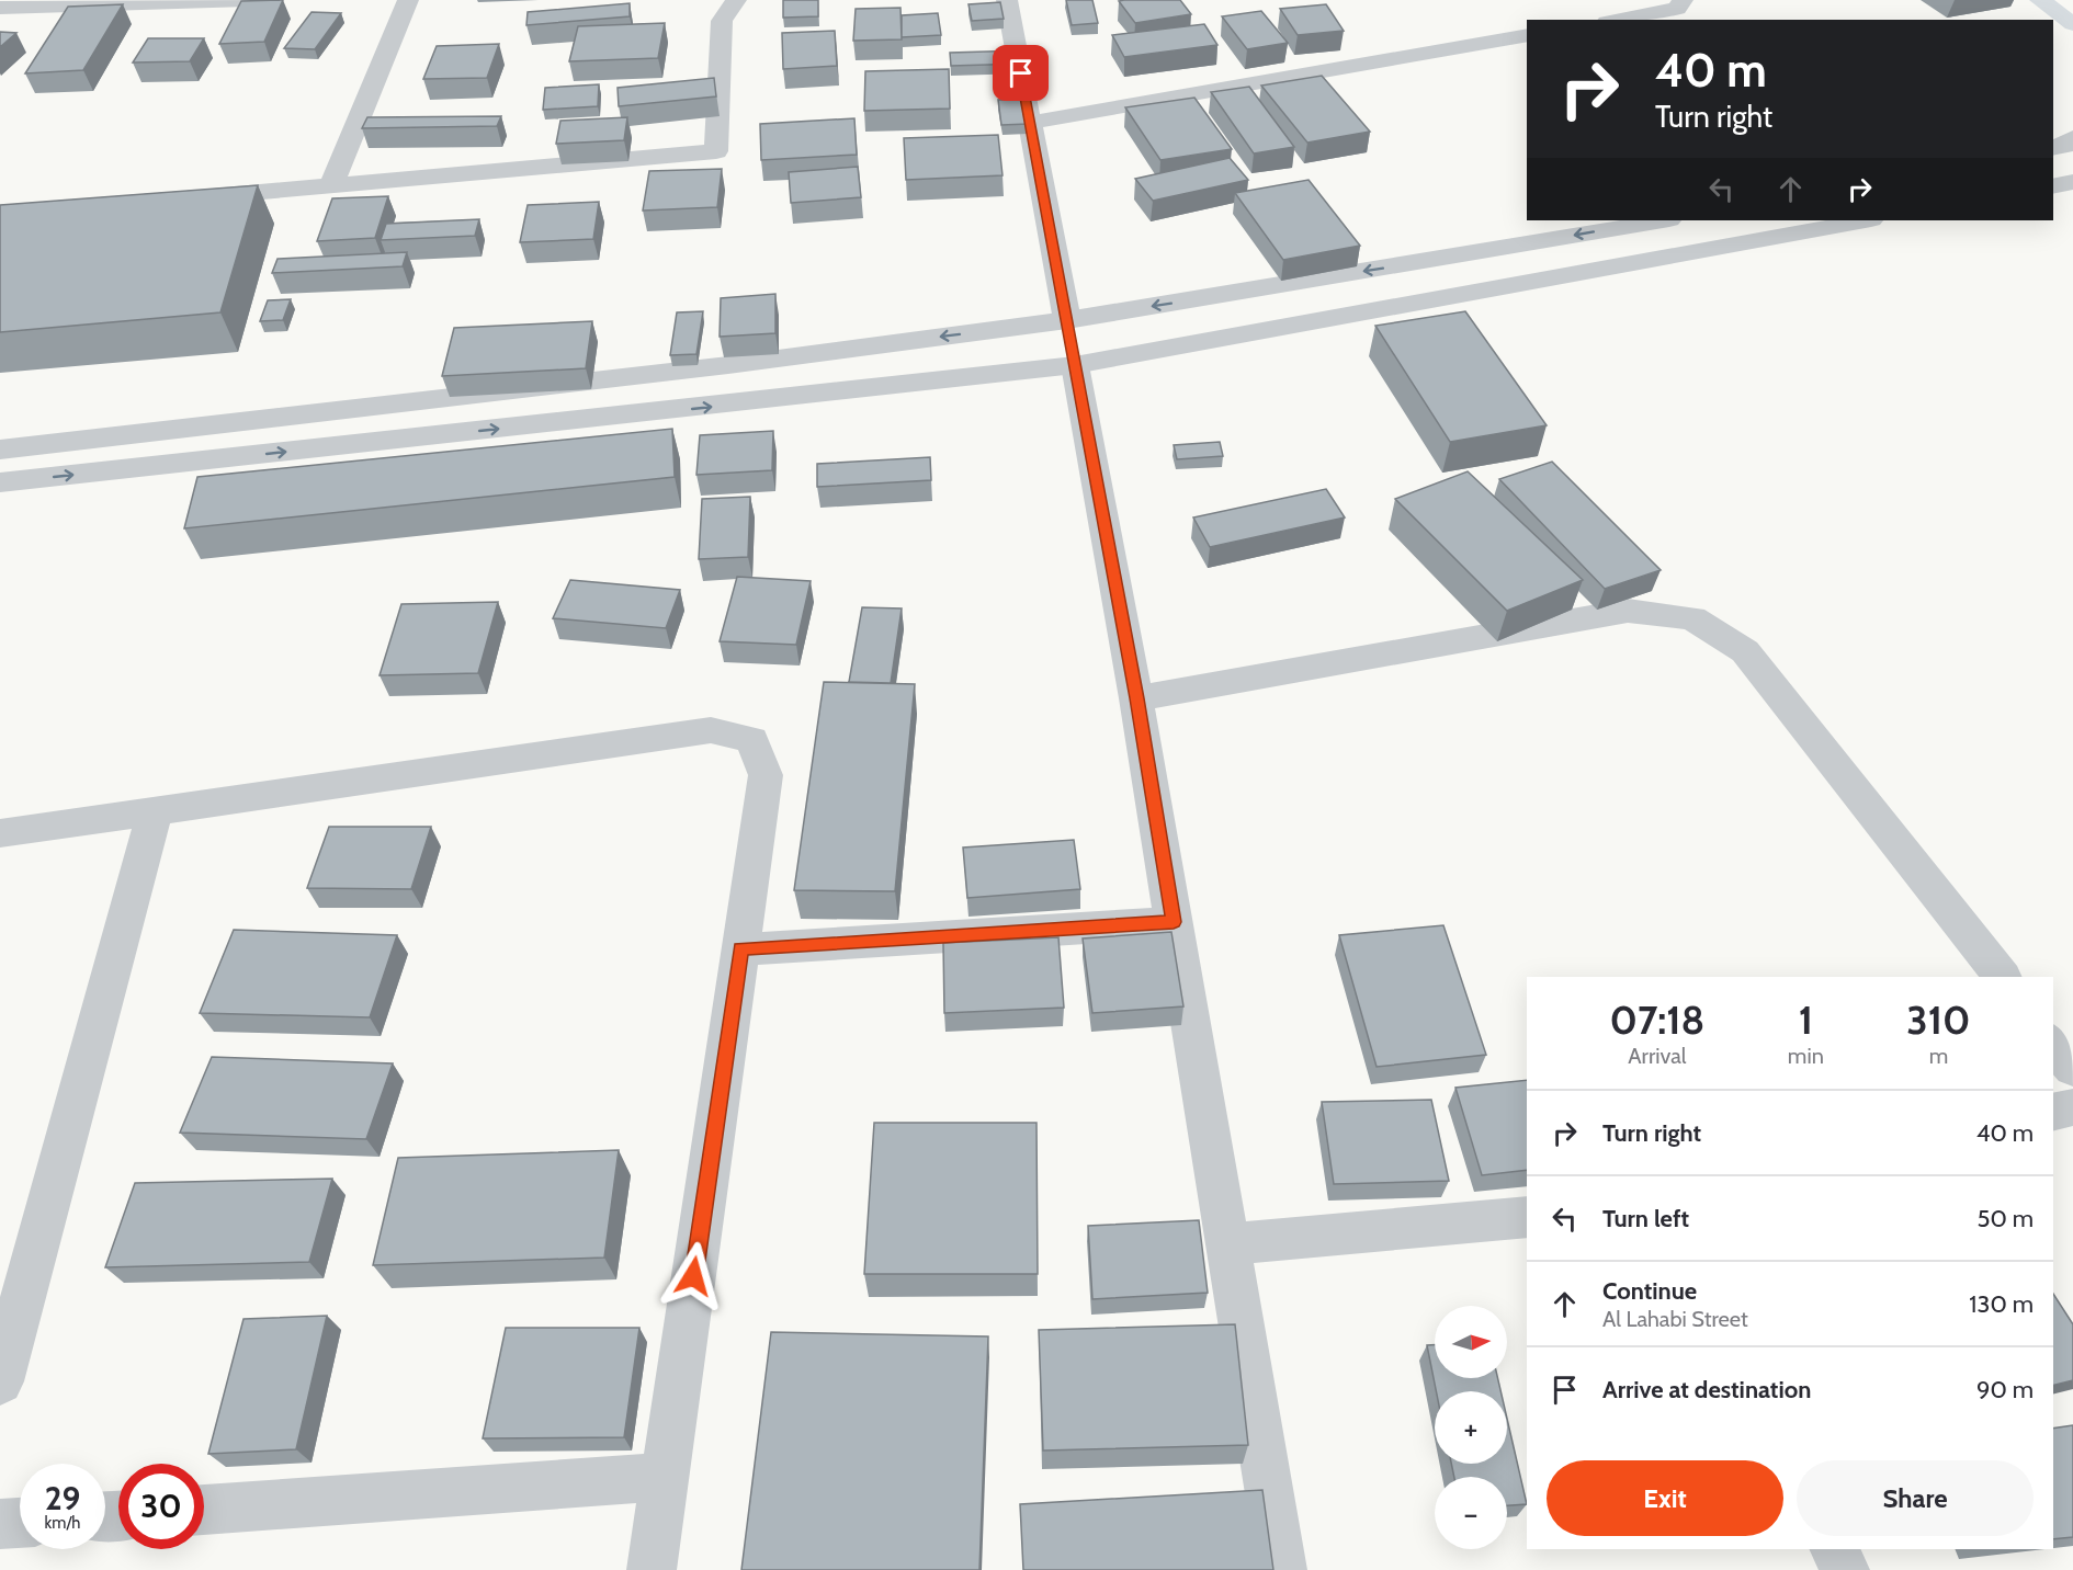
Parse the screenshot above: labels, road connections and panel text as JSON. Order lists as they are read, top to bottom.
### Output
{
  "north": "right",
  "page": {
    "turn": ["40 m", "Turn right"],
    "eta": [
      "07:18",
      "Arrival",
      "1",
      "min",
      "310",
      "m"
    ],
    "list": [
      {
        "name": "Turn right",
        "value": "40 m"
      },
      {
        "name": "Turn left",
        "value": "50 m"
      },
      {
        "name": "Continue",
        "note": "Al Lahabi Street",
        "value": "130 m"
      },
      {
        "name": "Arrive at destination",
        "value": "90 m"
      }
    ],
    "map_buttons": ["+", "−"],
    "buttons": ["Exit", "Share"],
    "speed": "29 km/h",
    "limit": "30"
  }
}
